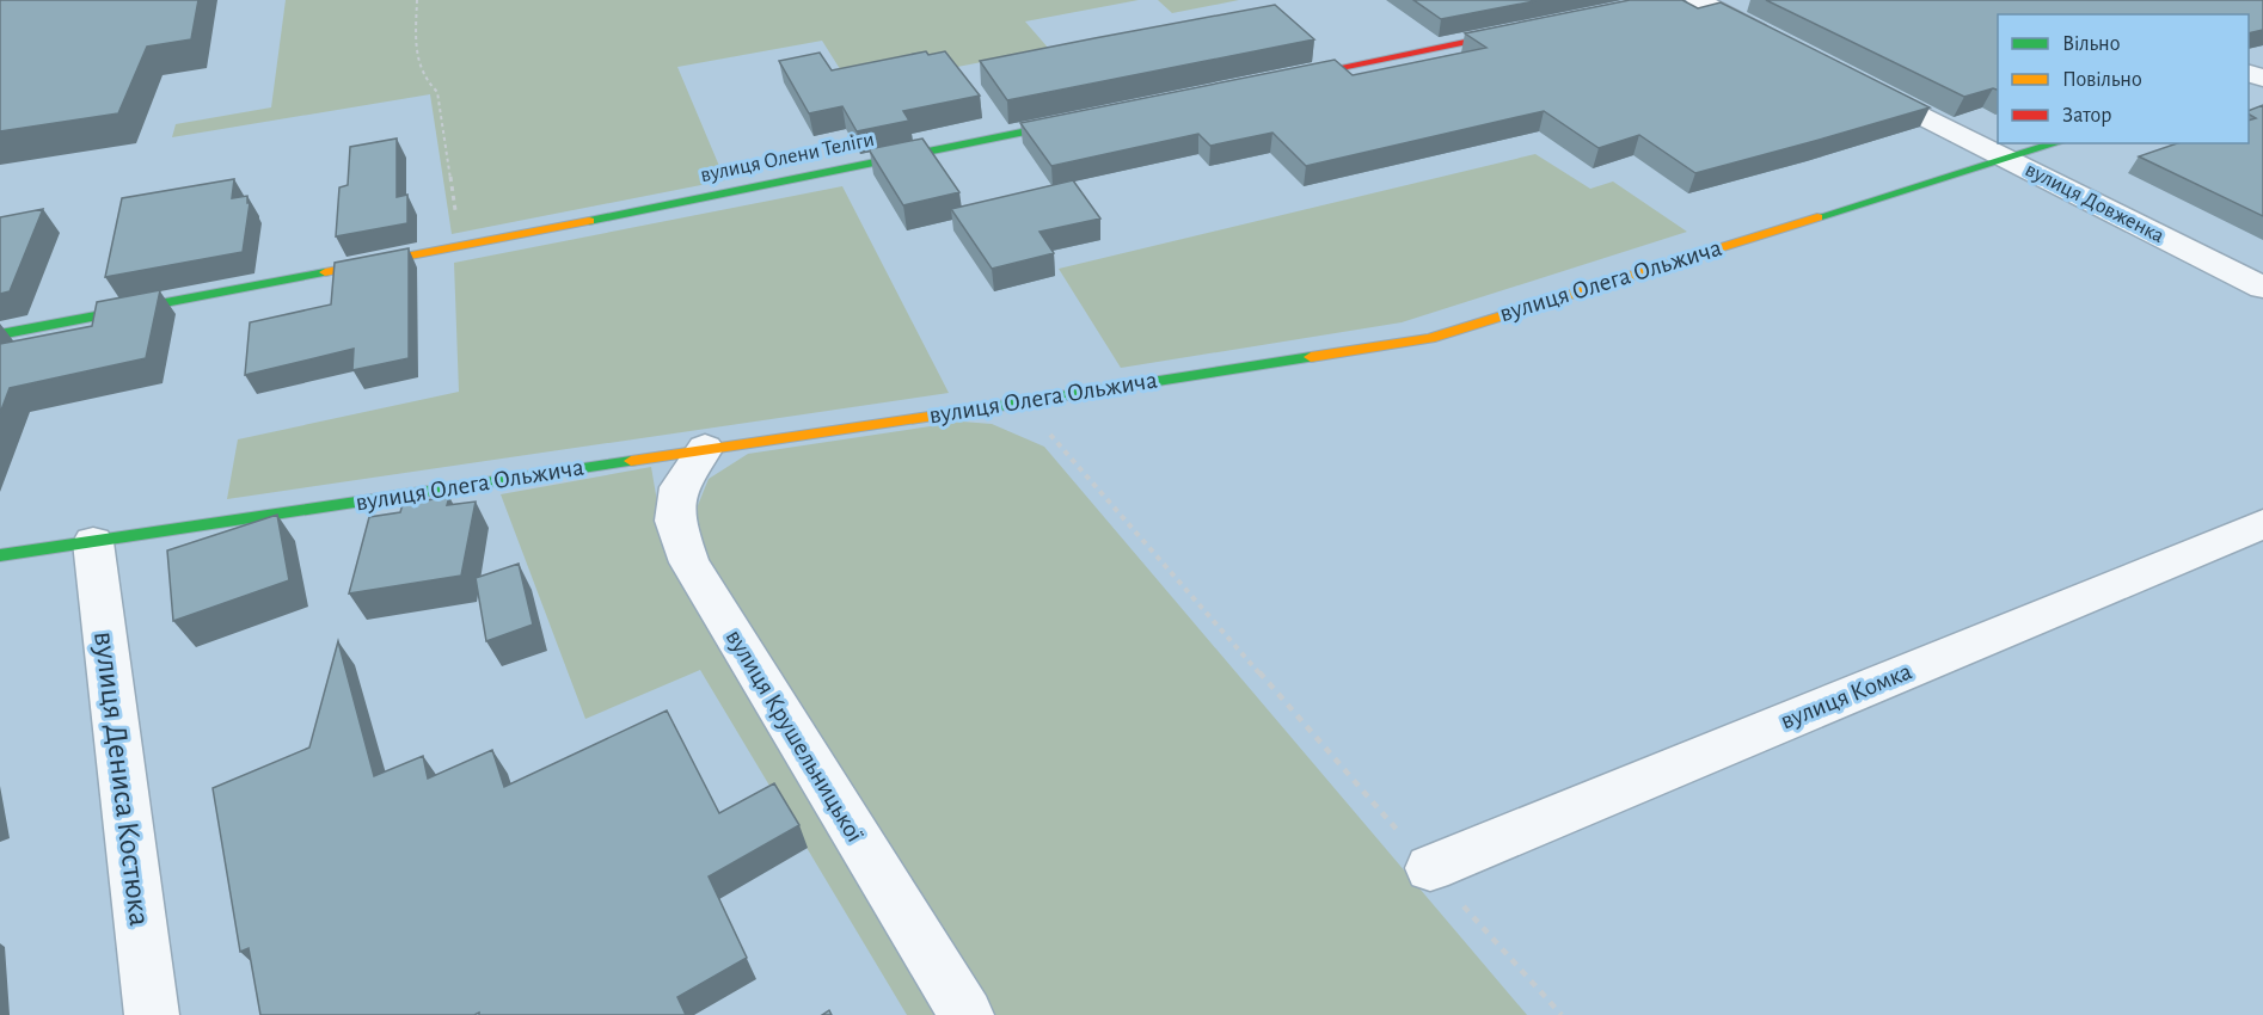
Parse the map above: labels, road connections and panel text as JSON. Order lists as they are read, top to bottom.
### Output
{
  "streets": {
    "street": [
      "вулиця Олени Теліги",
      "вулиця Довженка",
      "вулиця Олега Ольжича",
      "вулиця Комка",
      "вулиця Крушельницької",
      "вулиця Дениса Костюка"
    ]
  },
  "crossings": [
    ["вулиця Довженка", "вулиця Олега Ольжича"],
    ["вулиця Олега Ольжича", "вулиця Крушельницької"],
    ["вулиця Олега Ольжича", "вулиця Дениса Костюка"]
  ],
  "legend": ["Вільно", "Повільно", "Затор"]
}
